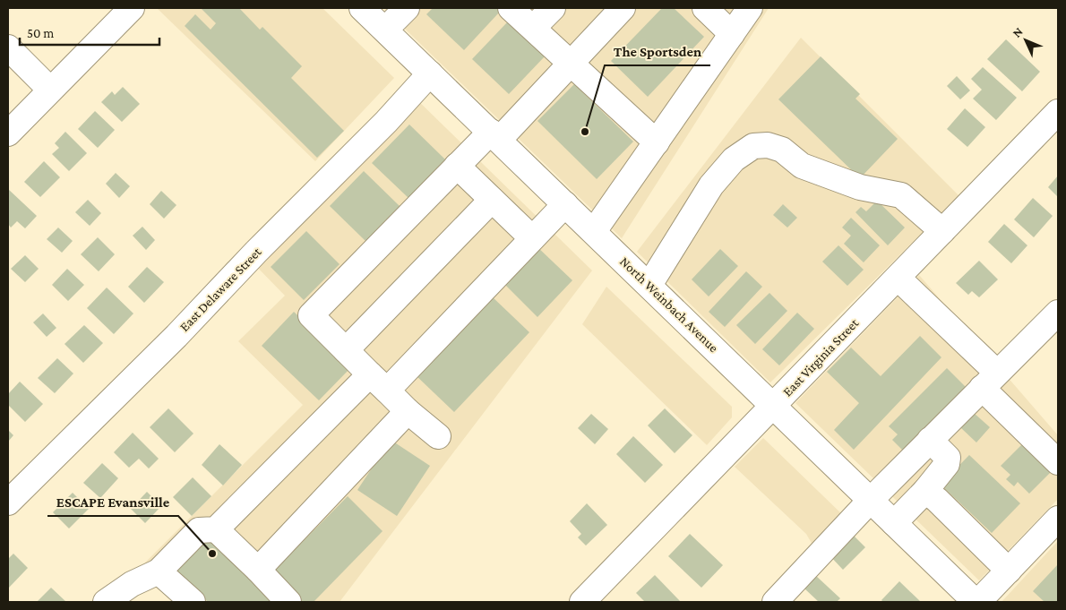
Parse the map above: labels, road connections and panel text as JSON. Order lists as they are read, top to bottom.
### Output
{
  "streets": {
    "street": ["East Delaware Street", "North Weinbach Avenue", "East Virginia Street"]
  },
  "crossings": [
    ["East Delaware Street", "North Weinbach Avenue"],
    ["North Weinbach Avenue", "East Virginia Street"]
  ],
  "places": ["The Sportsden", "ESCAPE Evansville"],
  "scale_bar": "50 m",
  "north": "top left"
}
